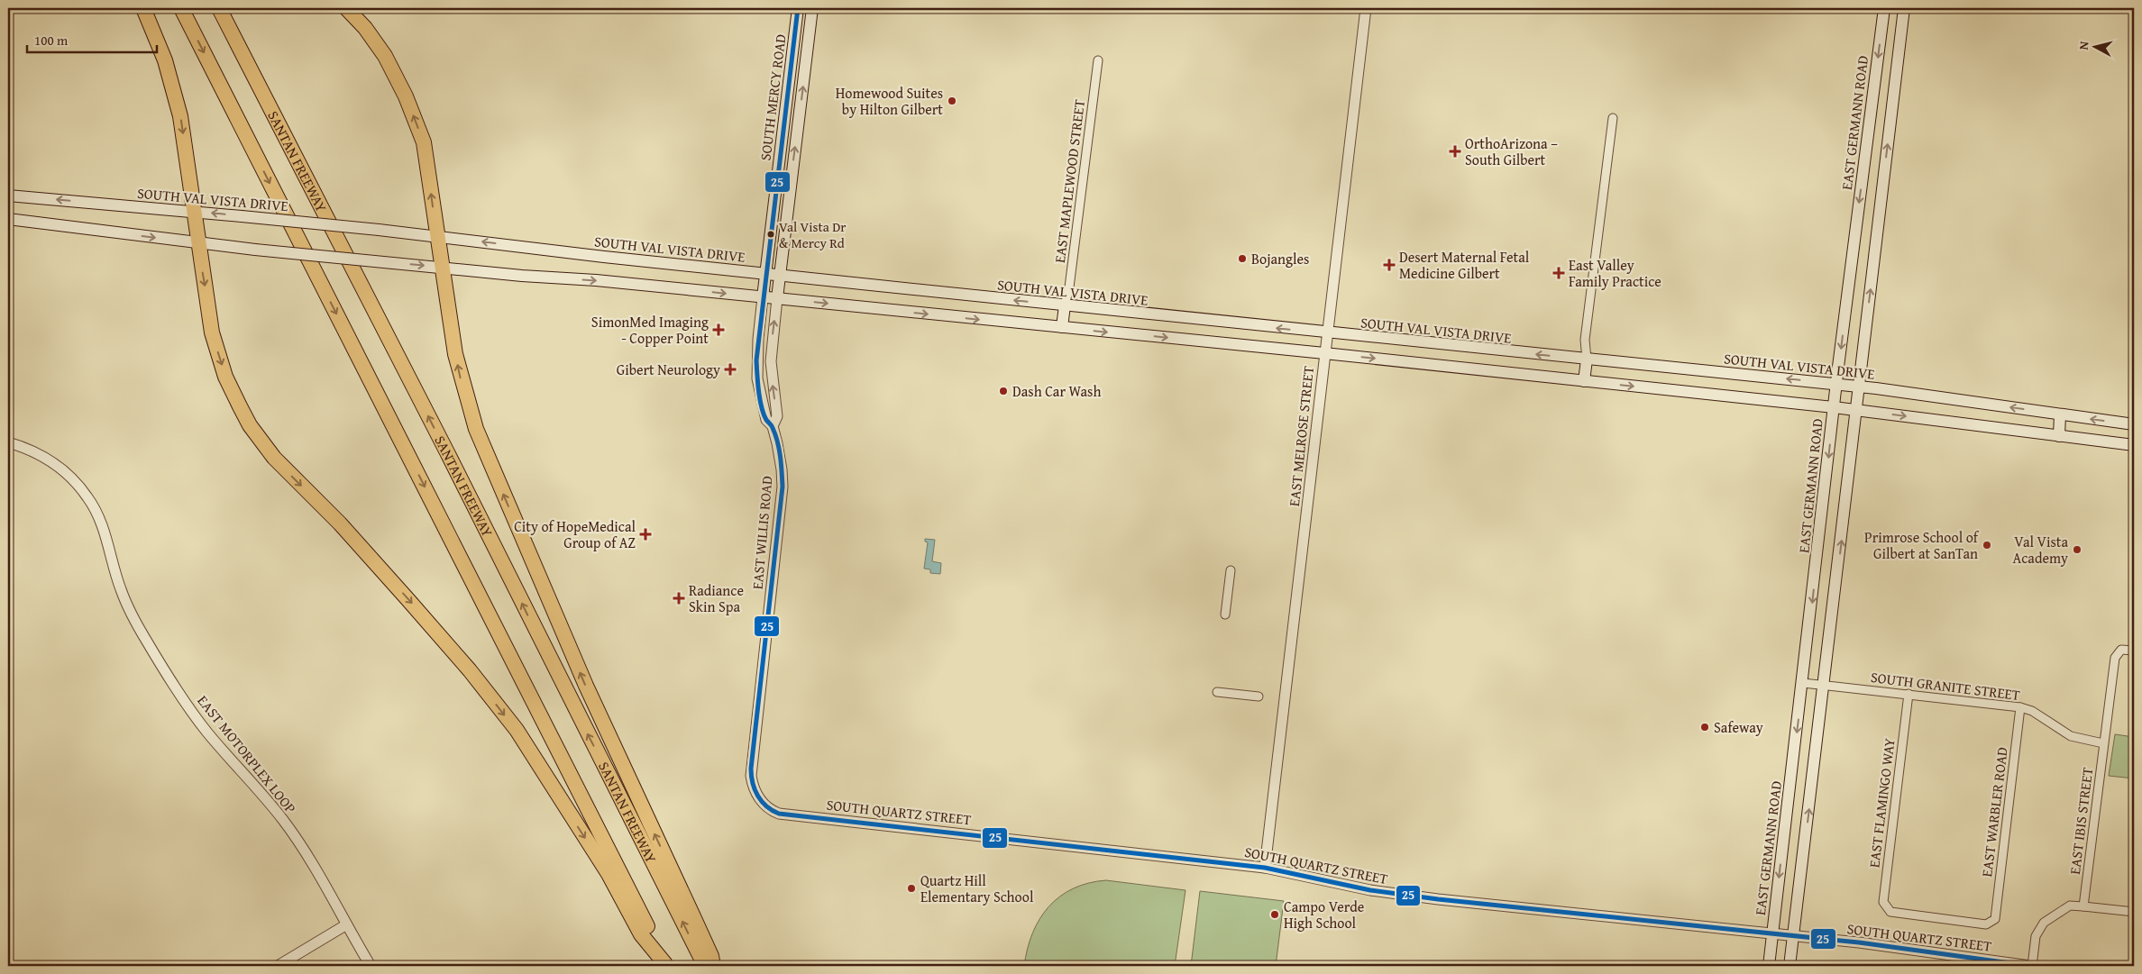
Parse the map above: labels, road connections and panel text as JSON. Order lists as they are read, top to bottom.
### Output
{
  "streets": {
    "highway": ["SANTAN FREEWAY"],
    "main road": ["SOUTH MERCY ROAD", "EAST GERMANN ROAD", "SOUTH VAL VISTA DRIVE"],
    "street": [
      "EAST MAPLEWOOD STREET",
      "EAST MELROSE STREET",
      "EAST WILLIS ROAD",
      "SOUTH GRANITE STREET",
      "EAST MOTORPLEX LOOP",
      "EAST FLAMINGO WAY",
      "SOUTH QUARTZ STREET",
      "EAST WARBLER ROAD",
      "EAST IBIS STREET"
    ]
  },
  "crossings": [
    ["SOUTH MERCY ROAD", "SOUTH VAL VISTA DRIVE"],
    ["SOUTH MERCY ROAD", "EAST WILLIS ROAD"],
    ["EAST GERMANN ROAD", "SOUTH VAL VISTA DRIVE"],
    ["EAST GERMANN ROAD", "SOUTH GRANITE STREET"],
    ["EAST GERMANN ROAD", "SOUTH QUARTZ STREET"],
    ["EAST MAPLEWOOD STREET", "SOUTH VAL VISTA DRIVE"],
    ["SOUTH VAL VISTA DRIVE", "EAST MELROSE STREET"],
    ["EAST MELROSE STREET", "SOUTH QUARTZ STREET"],
    ["EAST WILLIS ROAD", "SOUTH QUARTZ STREET"],
    ["SOUTH GRANITE STREET", "EAST FLAMINGO WAY"],
    ["SOUTH GRANITE STREET", "EAST WARBLER ROAD"],
    ["SOUTH GRANITE STREET", "EAST IBIS STREET"],
    ["EAST FLAMINGO WAY", "EAST WARBLER ROAD"]
  ],
  "places": {
    "other": [
      "Homewood Suites by Hilton Gilbert",
      "Val Vista Dr & Mercy Rd",
      "Bojangles",
      "Dash Car Wash",
      "Primrose School of Gilbert at SanTan",
      "Val Vista Academy",
      "Safeway",
      "Quartz Hill Elementary School",
      "Campo Verde High School"
    ],
    "health": [
      "OrthoArizona – South Gilbert",
      "Desert Maternal Fetal Medicine Gilbert",
      "East Valley Family Practice",
      "SimonMed Imaging - Copper Point",
      "Gibert Neurology",
      "City of HopeMedical Group of AZ",
      "Radiance Skin Spa"
    ]
  },
  "lines": ["transit line 25"],
  "scale_bar": "100 m",
  "north": "left"
}
